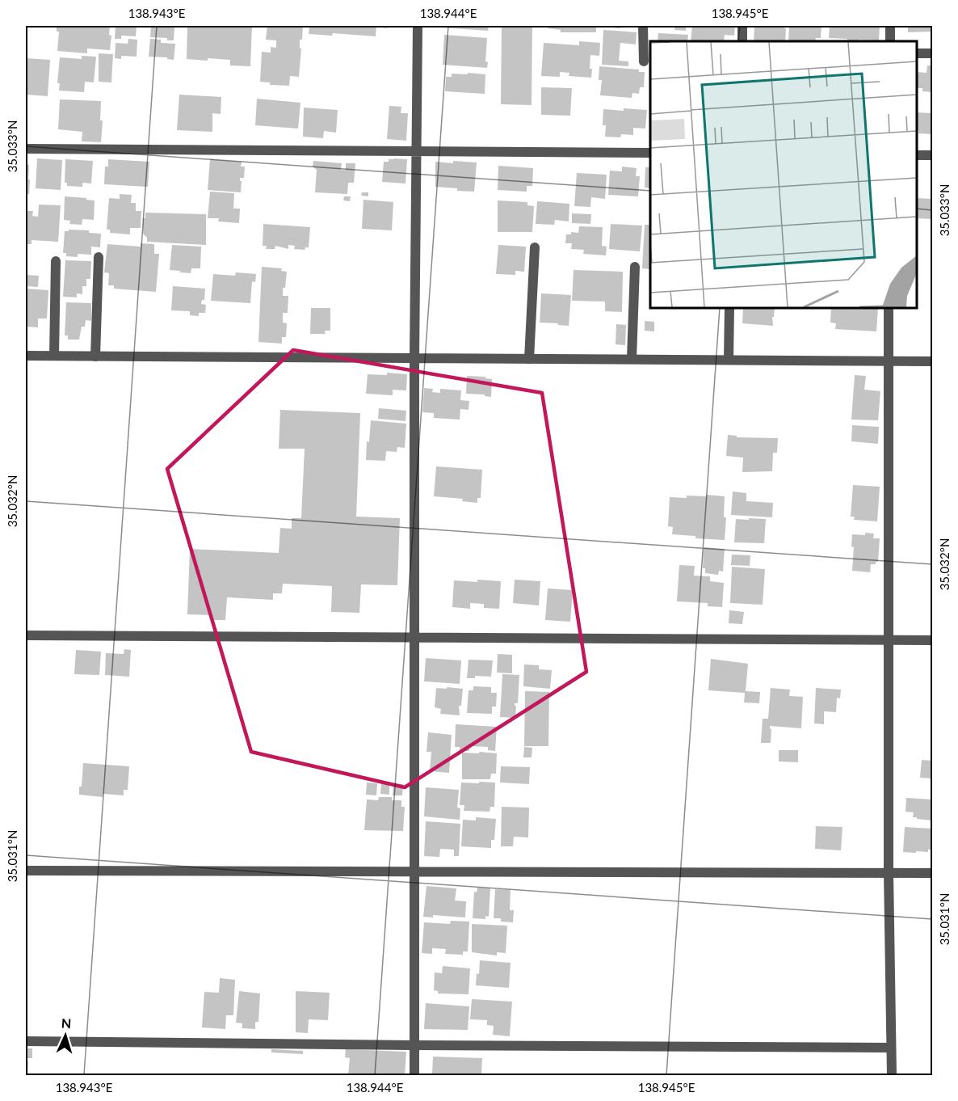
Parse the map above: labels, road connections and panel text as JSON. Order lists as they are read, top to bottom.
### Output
{
  "north": "top",
  "coordinates": [
    "138.943°E",
    "138.944°E",
    "138.945°E",
    "35.033°N",
    "35.032°N",
    "35.031°N"
  ]
}
